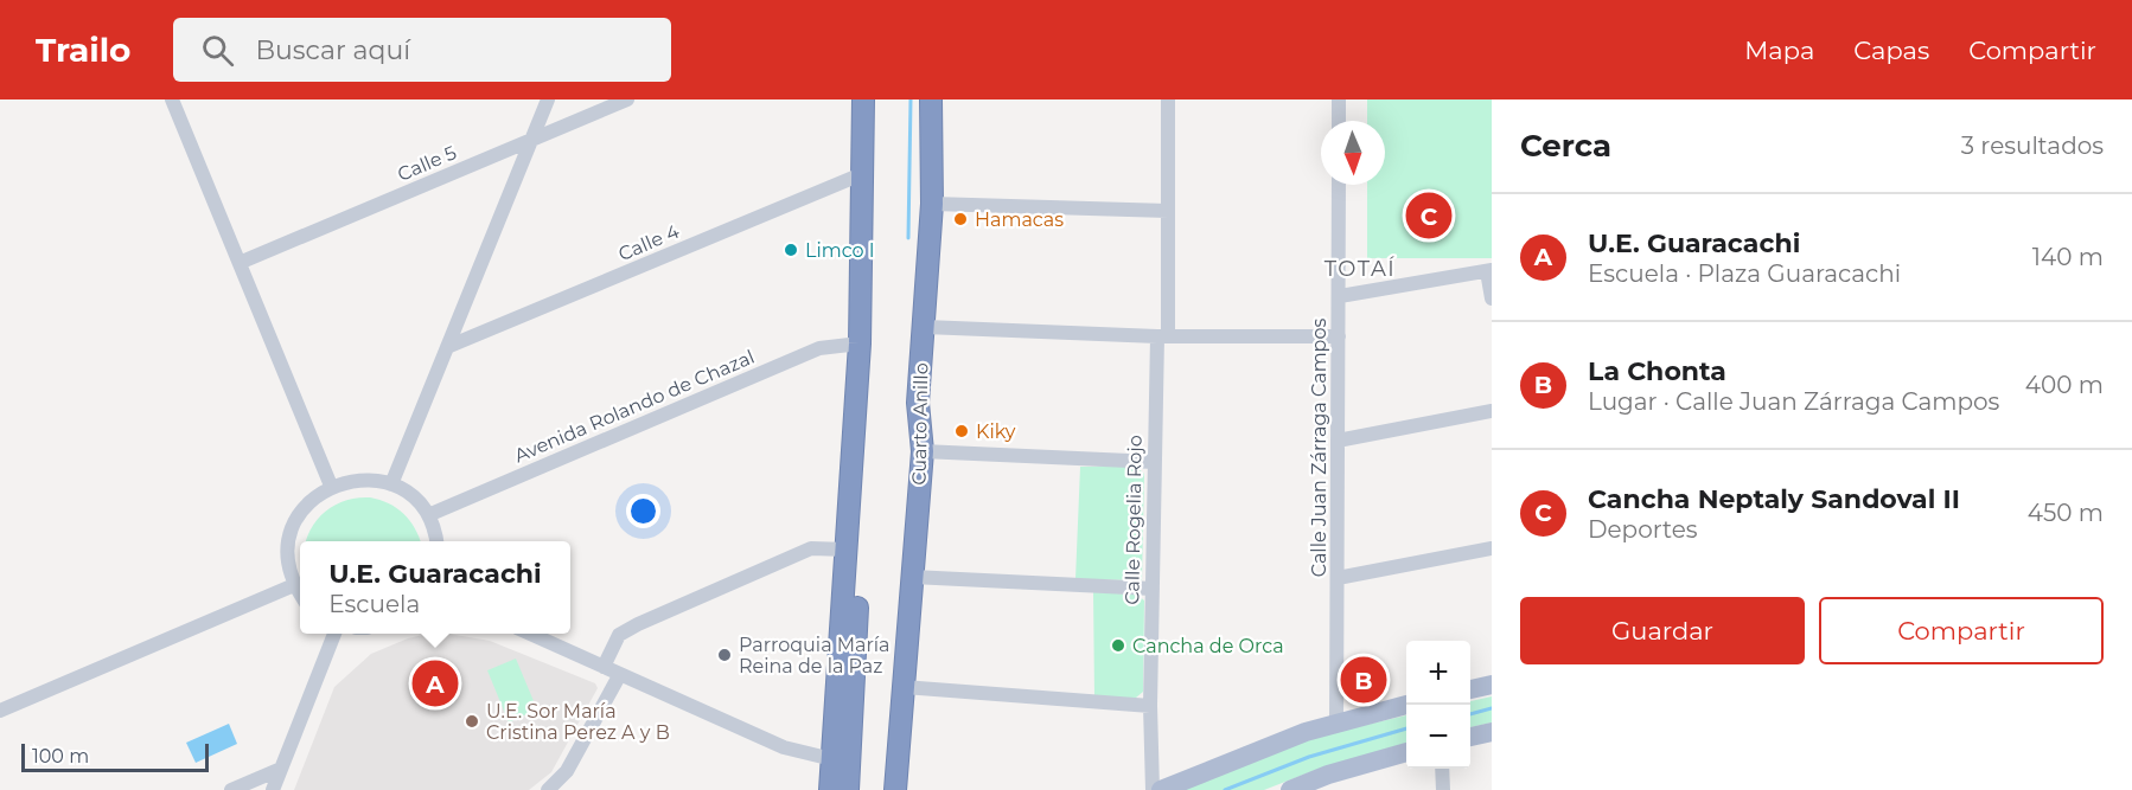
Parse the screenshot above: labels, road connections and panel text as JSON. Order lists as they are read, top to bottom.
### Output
{
  "streets": {
    "highway": ["Cuarto Anillo"],
    "street": [
      "Calle 5",
      "Calle 4",
      "Avenida Rolando de Chazal",
      "Calle Juan Zárraga Campos",
      "Calle Rogelia Rojo"
    ]
  },
  "districts": ["TOTAÍ"],
  "places": [
    "Hamacas",
    "Limco I",
    "Kiky",
    "Cancha de Orca",
    "Parroquia María Reina de la Paz",
    "U.E. Sor María Cristina Perez A y B"
  ],
  "scale_bar": "100 m",
  "north": "bottom",
  "page": {
    "header": "Trailo",
    "search": "Buscar aquí",
    "nav": ["Mapa", "Capas", "Compartir"],
    "heading": ["Cerca", "3 resultados"],
    "pins": ["C", "B", "A"],
    "list": [
      {
        "mark": "A",
        "name": "U.E. Guaracachi",
        "note": "Escuela · Plaza Guaracachi",
        "value": "140 m"
      },
      {
        "mark": "B",
        "name": "La Chonta",
        "note": "Lugar · Calle Juan Zárraga Campos",
        "value": "400 m"
      },
      {
        "mark": "C",
        "name": "Cancha Neptaly Sandoval II",
        "note": "Deportes",
        "value": "450 m"
      }
    ],
    "popup": ["U.E. Guaracachi", "Escuela"],
    "buttons": ["Guardar", "Compartir"],
    "map_buttons": ["+", "−"],
    "scale": "100 m"
  }
}
